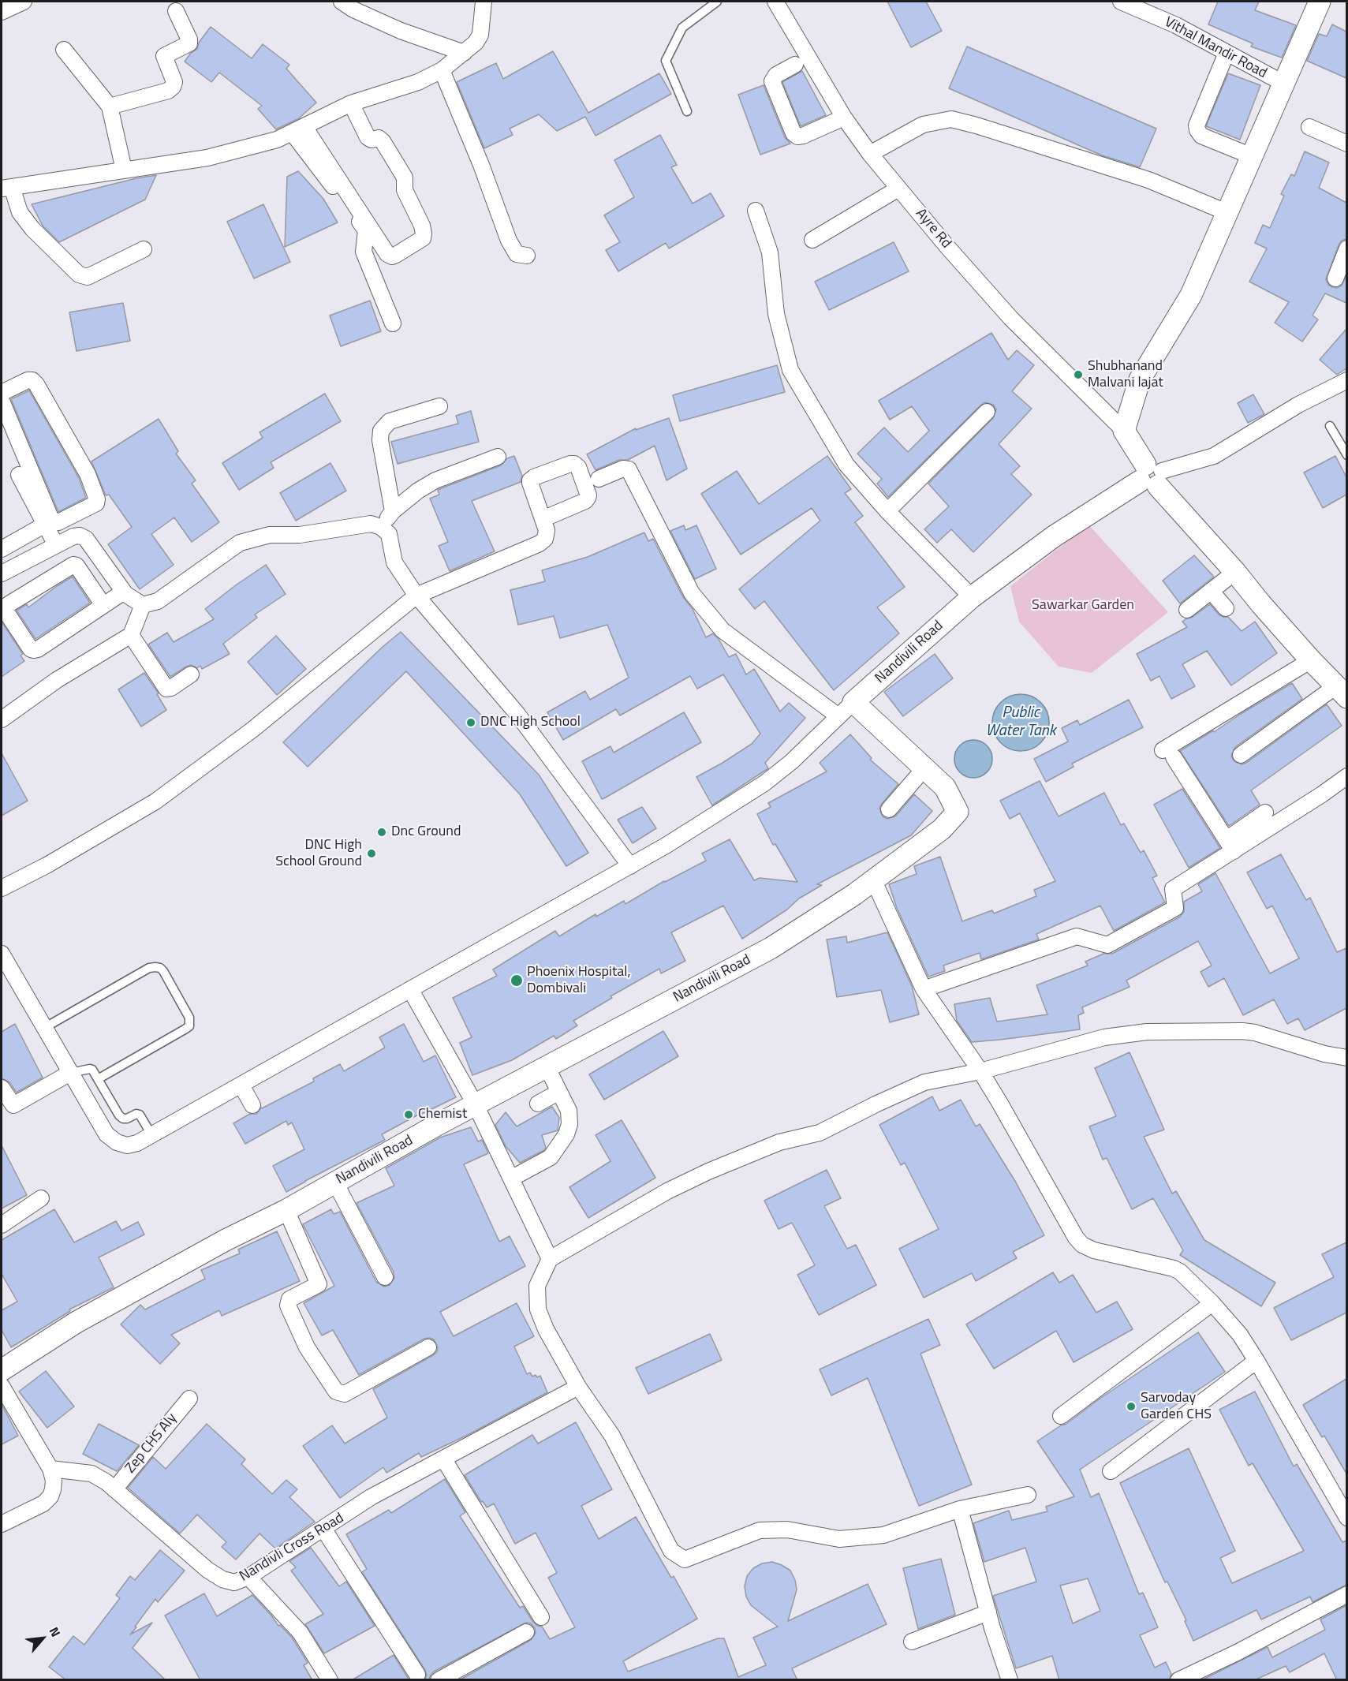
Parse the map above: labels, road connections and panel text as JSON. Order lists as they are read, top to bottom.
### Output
{
  "streets": {
    "street": [
      "Vithal Mandir Road",
      "Ayre Rd",
      "Nandivili Road",
      "Zep CHS Aly",
      "Nandivli Cross Road"
    ]
  },
  "crossings": [
    ["Zep CHS Aly", "Nandivli Cross Road"]
  ],
  "water": ["Public Water Tank"],
  "parks": ["Sawarkar Garden"],
  "places": [
    "Shubhanand Malvani lajat",
    "DNC High School",
    "Dnc Ground",
    "DNC High School Ground",
    "Phoenix Hospital, Dombivali",
    "Chemist",
    "Sarvoday Garden CHS"
  ],
  "north": "top right"
}
